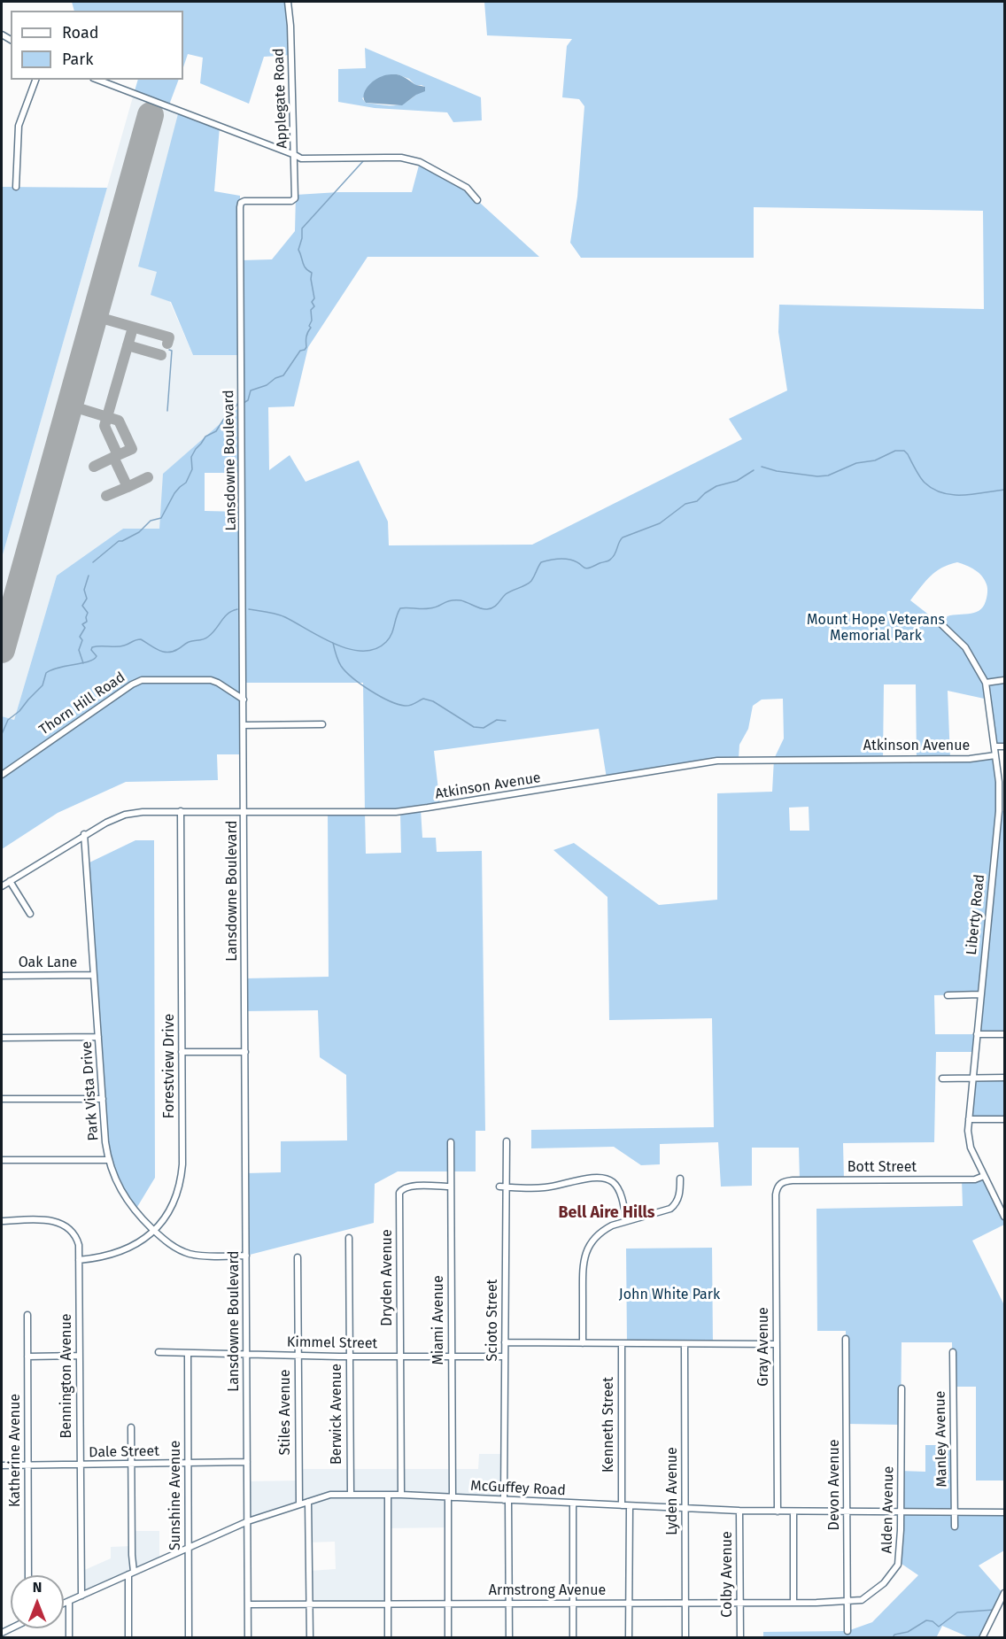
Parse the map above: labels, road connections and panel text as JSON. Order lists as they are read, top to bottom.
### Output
{
  "streets": {
    "street": [
      "Applegate Road",
      "Lansdowne Boulevard",
      "Thorn Hill Road",
      "Atkinson Avenue",
      "Liberty Road",
      "Oak Lane",
      "Forestview Drive",
      "Park Vista Drive",
      "Bott Street",
      "Dryden Avenue",
      "Miami Avenue",
      "Scioto Street",
      "Kimmel Street",
      "Gray Avenue",
      "Bennington Avenue",
      "Stiles Avenue",
      "Berwick Avenue",
      "Kenneth Street",
      "Manley Avenue",
      "Katherine Avenue",
      "Dale Street",
      "Devon Avenue",
      "McGuffey Road",
      "Lyden Avenue",
      "Sunshine Avenue",
      "Alden Avenue",
      "Colby Avenue",
      "Armstrong Avenue"
    ]
  },
  "crossings": [
    ["Applegate Road", "Lansdowne Boulevard"],
    ["Lansdowne Boulevard", "Thorn Hill Road"],
    ["Lansdowne Boulevard", "Atkinson Avenue"],
    ["Lansdowne Boulevard", "Park Vista Drive"],
    ["Lansdowne Boulevard", "Kimmel Street"],
    ["Lansdowne Boulevard", "Dale Street"],
    ["Lansdowne Boulevard", "McGuffey Road"],
    ["Lansdowne Boulevard", "Armstrong Avenue"],
    ["Atkinson Avenue", "Liberty Road"],
    ["Atkinson Avenue", "Forestview Drive"],
    ["Atkinson Avenue", "Park Vista Drive"],
    ["Liberty Road", "Bott Street"],
    ["Oak Lane", "Park Vista Drive"],
    ["Forestview Drive", "Park Vista Drive"],
    ["Forestview Drive", "Bennington Avenue"],
    ["Bott Street", "Gray Avenue"],
    ["Dryden Avenue", "Miami Avenue"],
    ["Dryden Avenue", "Kimmel Street"],
    ["Dryden Avenue", "McGuffey Road"],
    ["Miami Avenue", "Kimmel Street"],
    ["Miami Avenue", "McGuffey Road"],
    ["Miami Avenue", "Armstrong Avenue"],
    ["Scioto Street", "Kimmel Street"],
    ["Scioto Street", "McGuffey Road"],
    ["Scioto Street", "Armstrong Avenue"],
    ["Kimmel Street", "Stiles Avenue"],
    ["Kimmel Street", "Berwick Avenue"],
    ["Kimmel Street", "Sunshine Avenue"],
    ["Gray Avenue", "McGuffey Road"],
    ["Bennington Avenue", "Dale Street"],
    ["Bennington Avenue", "McGuffey Road"],
    ["Stiles Avenue", "McGuffey Road"],
    ["Berwick Avenue", "McGuffey Road"],
    ["Kenneth Street", "McGuffey Road"],
    ["Manley Avenue", "McGuffey Road"],
    ["Katherine Avenue", "Dale Street"],
    ["Dale Street", "Sunshine Avenue"],
    ["Devon Avenue", "McGuffey Road"],
    ["Devon Avenue", "Alden Avenue"],
    ["Devon Avenue", "Armstrong Avenue"],
    ["McGuffey Road", "Lyden Avenue"],
    ["McGuffey Road", "Sunshine Avenue"],
    ["McGuffey Road", "Alden Avenue"],
    ["McGuffey Road", "Colby Avenue"],
    ["Lyden Avenue", "Armstrong Avenue"],
    ["Alden Avenue", "Armstrong Avenue"],
    ["Colby Avenue", "Armstrong Avenue"]
  ],
  "districts": ["Bell Aire Hills"],
  "parks": ["Mount Hope Veterans Memorial Park", "John White Park"],
  "legend": ["Road", "Park"],
  "north": "top"
}
